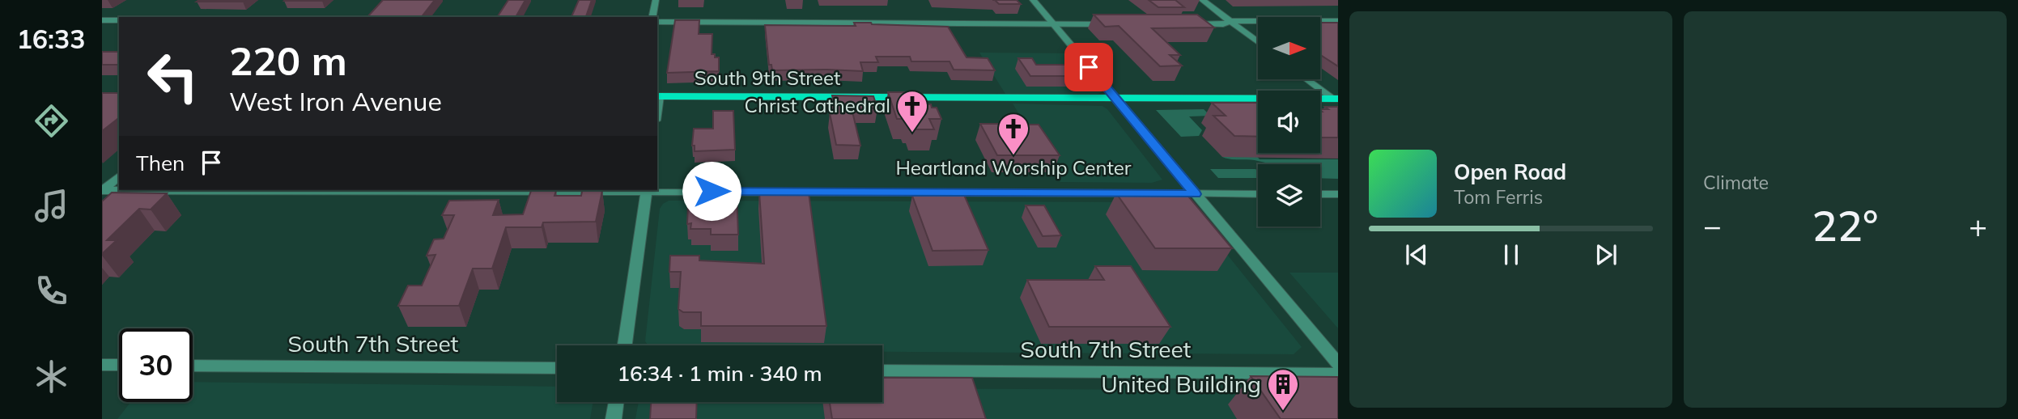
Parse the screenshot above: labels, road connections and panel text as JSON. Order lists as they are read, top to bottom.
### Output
{
  "streets": {
    "main road": ["South 9th Street"],
    "street": ["South 7th Street"]
  },
  "places": {
    "church": ["Christ Cathedral", "Heartland Worship Center"],
    "building": ["United Building"]
  },
  "north": "right",
  "page": {
    "tabs": "16:33",
    "tile": "Climate",
    "turn": ["220 m", "West Iron Avenue"],
    "then": "Then",
    "song": ["Open Road", "Tom Ferris"],
    "heat": ["−", "22°", "+"],
    "limit": "30",
    "trip": "16:34 · 1 min · 340 m"
  }
}
